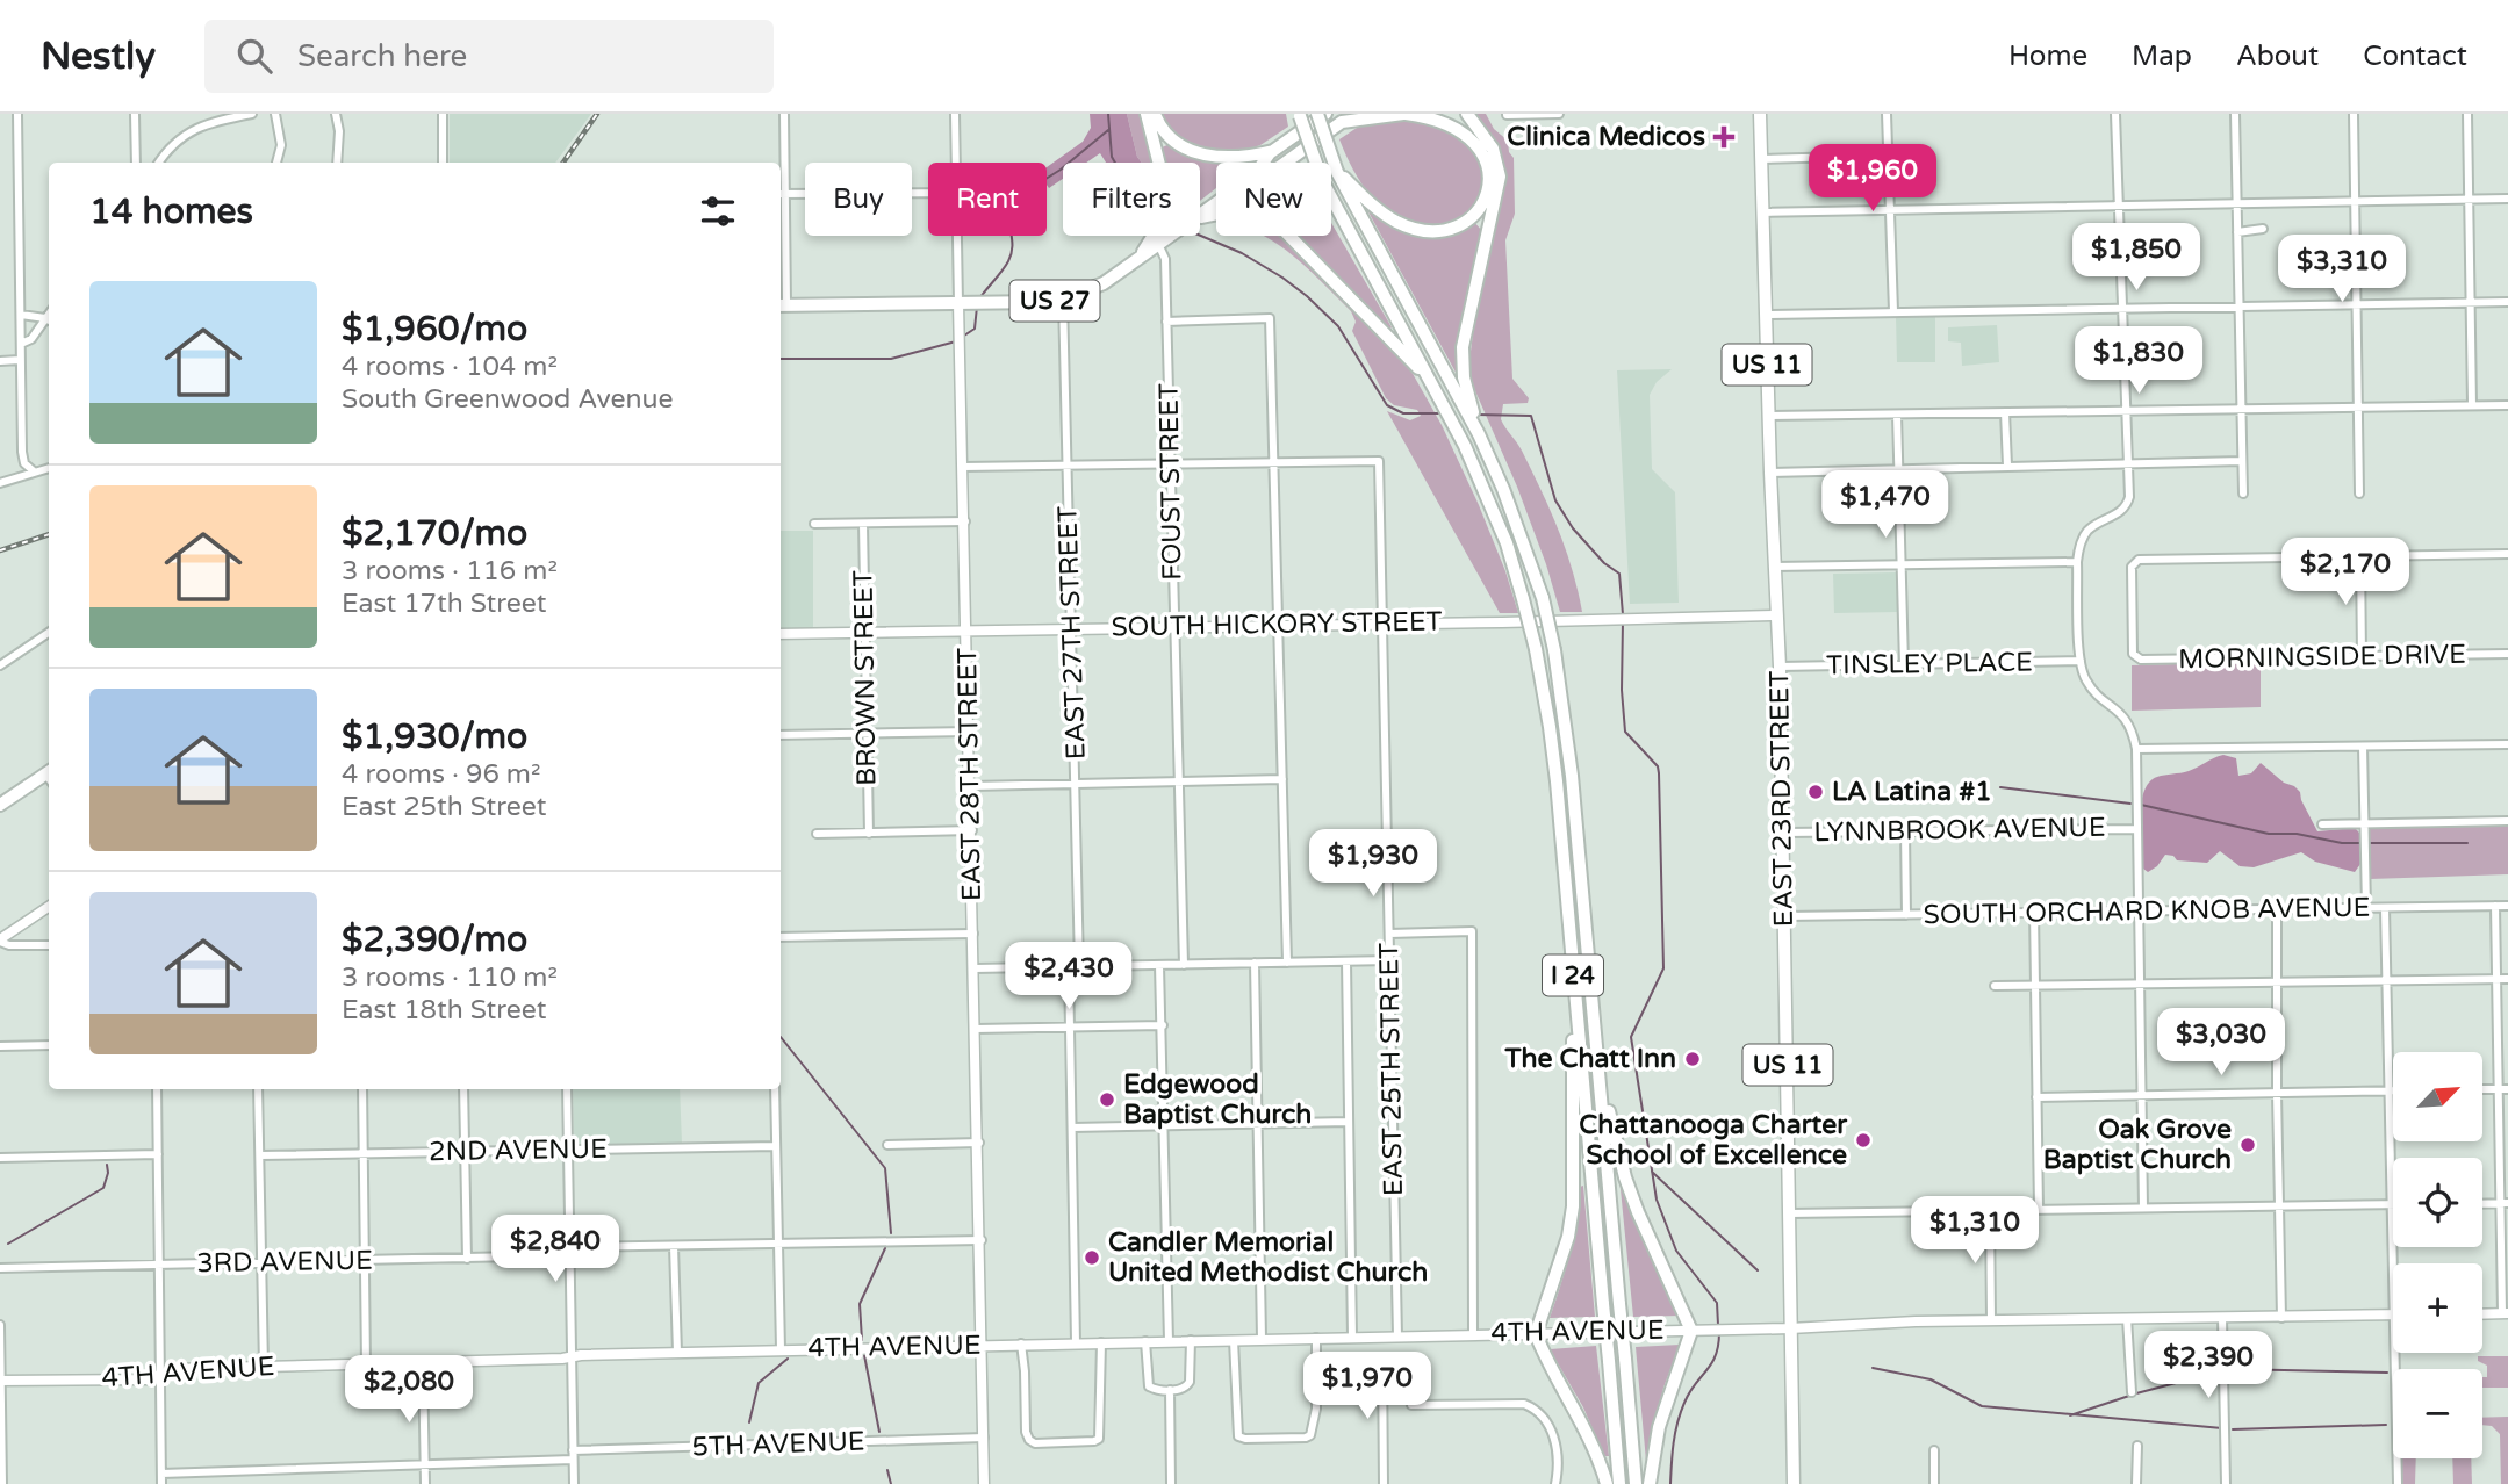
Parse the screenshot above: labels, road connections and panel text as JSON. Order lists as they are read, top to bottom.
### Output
{
  "streets": {
    "highway": ["US 27", "I 24"],
    "main road": [
      "US 11",
      "SOUTH HICKORY STREET",
      "EAST 28TH STREET",
      "EAST 23RD STREET",
      "4TH AVENUE"
    ],
    "street": [
      "FOUST STREET",
      "EAST 27TH STREET",
      "MORNINGSIDE DRIVE",
      "TINSLEY PLACE",
      "BROWN STREET",
      "LYNNBROOK AVENUE",
      "SOUTH ORCHARD KNOB AVENUE",
      "EAST 25TH STREET",
      "2ND AVENUE",
      "3RD AVENUE",
      "5TH AVENUE"
    ]
  },
  "crossings": [
    ["US 27", "FOUST STREET"],
    ["US 27", "EAST 27TH STREET"],
    ["US 27", "EAST 28TH STREET"],
    ["US 27", "I 24"],
    ["FOUST STREET", "SOUTH HICKORY STREET"],
    ["SOUTH HICKORY STREET", "EAST 27TH STREET"],
    ["SOUTH HICKORY STREET", "BROWN STREET"],
    ["SOUTH HICKORY STREET", "EAST 28TH STREET"],
    ["SOUTH HICKORY STREET", "EAST 23RD STREET"],
    ["SOUTH HICKORY STREET", "EAST 25TH STREET"],
    ["TINSLEY PLACE", "EAST 23RD STREET"],
    ["EAST 28TH STREET", "3RD AVENUE"],
    ["EAST 28TH STREET", "4TH AVENUE"],
    ["EAST 28TH STREET", "5TH AVENUE"],
    ["EAST 23RD STREET", "LYNNBROOK AVENUE"],
    ["EAST 23RD STREET", "SOUTH ORCHARD KNOB AVENUE"],
    ["EAST 23RD STREET", "4TH AVENUE"],
    ["EAST 25TH STREET", "4TH AVENUE"]
  ],
  "places": {
    "health": ["Clinica Medicos"],
    "other": [
      "LA Latina #1",
      "The Chatt Inn",
      "Edgewood Baptist Church",
      "Chattanooga Charter School of Excellence",
      "Oak Grove Baptist Church",
      "Candler Memorial United Methodist Church"
    ]
  },
  "north": "top right",
  "page": {
    "header": "Nestly",
    "search": "Search here",
    "nav": [
      "Home",
      "Map",
      "About",
      "Contact"
    ],
    "price": [
      "$1,960",
      "$1,850",
      "$3,310",
      "$1,830",
      "$1,470",
      "$2,170",
      "$1,930",
      "$2,430",
      "$3,030",
      "$1,310",
      "$2,840",
      "$2,390",
      "$1,970",
      "$2,080"
    ],
    "chip": [
      "Buy",
      "Rent",
      "Filters",
      "New"
    ],
    "heading": "14 homes",
    "list": [
      {
        "name": "$1,960/mo",
        "note": "4 rooms · 104 m² · South Greenwood Avenue"
      },
      {
        "name": "$2,170/mo",
        "note": "3 rooms · 116 m² · East 17th Street"
      },
      {
        "name": "$1,930/mo",
        "note": "4 rooms · 96 m² · East 25th Street"
      },
      {
        "name": "$2,390/mo",
        "note": "3 rooms · 110 m² · East 18th Street"
      }
    ],
    "map_buttons": ["+", "−"]
  }
}
